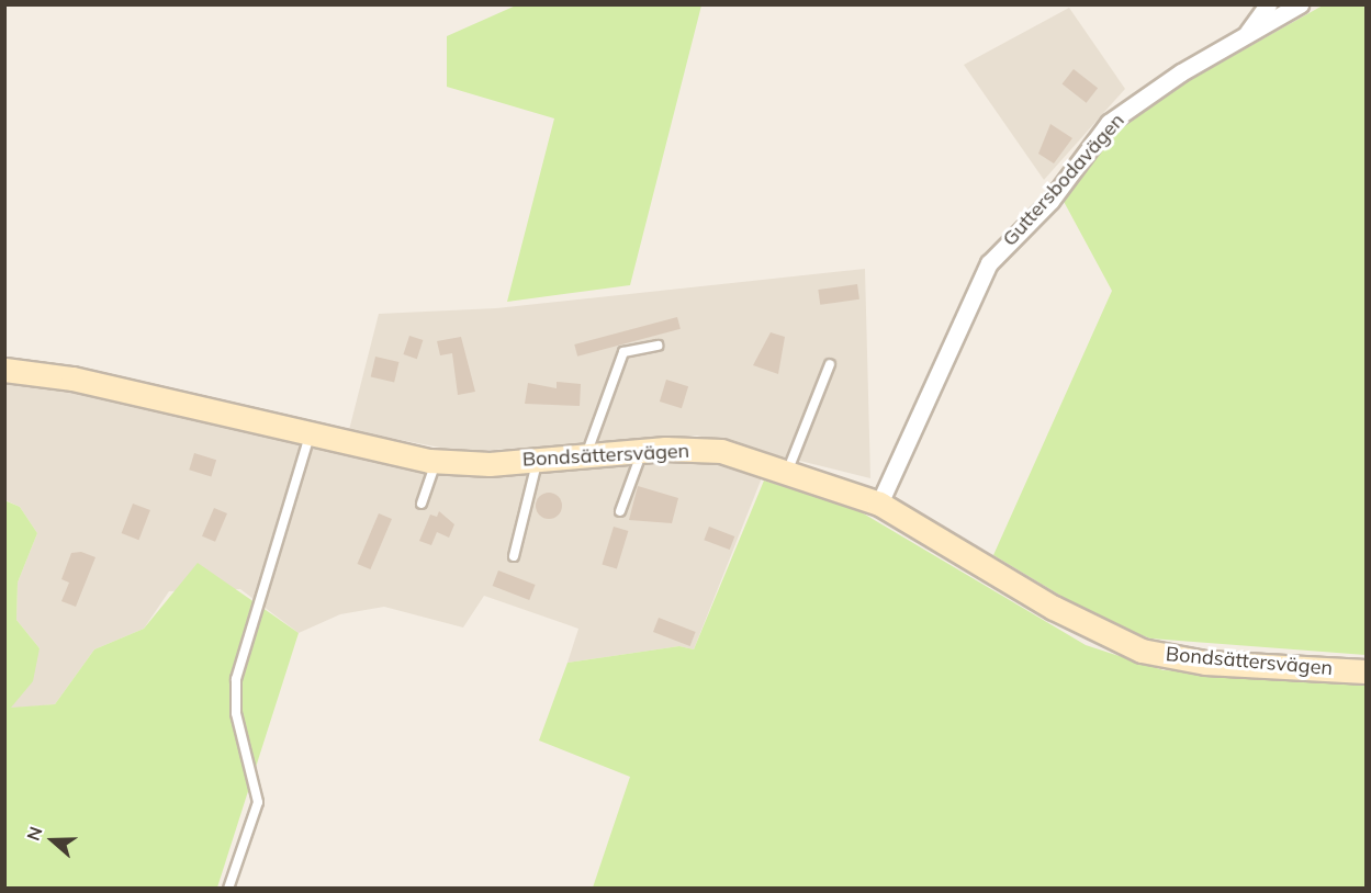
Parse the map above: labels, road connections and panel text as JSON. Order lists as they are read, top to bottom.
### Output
{
  "streets": {
    "street": ["Guttersbodavägen", "Bondsättersvägen"]
  },
  "crossings": [
    ["Guttersbodavägen", "Bondsättersvägen"]
  ],
  "north": "left"
}
